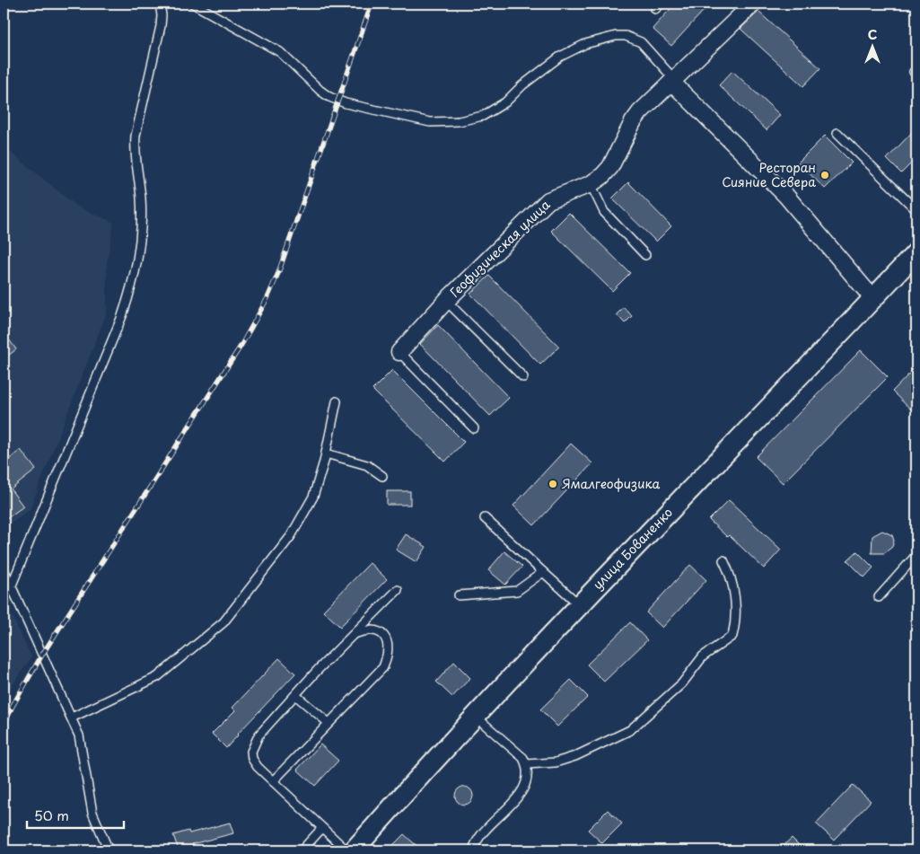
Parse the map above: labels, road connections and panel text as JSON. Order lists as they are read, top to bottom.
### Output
{
  "streets": {
    "street": ["Геофизическая улица", "улица Бованенко"]
  },
  "places": ["Ресторан Сияние Севера", "Ямалгеофизика"],
  "scale_bar": "50 m",
  "north": "top"
}
